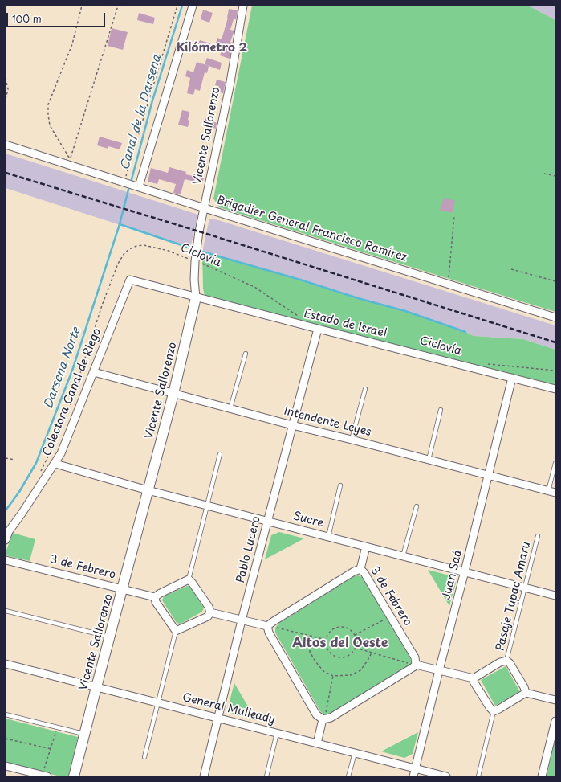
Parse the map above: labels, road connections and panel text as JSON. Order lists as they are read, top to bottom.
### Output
{
  "streets": {
    "street": [
      "Vicente Sallorenzo",
      "Brigadier General Francisco Ramírez",
      "Estado de Israel",
      "Colectora Canal de Riego",
      "Intendente Leyes",
      "Sucre",
      "Pablo Lucero",
      "3 de Febrero",
      "Juan Saá",
      "General Mulleady"
    ],
    "lane": ["Pasaje Tupac Amaru"],
    "path": ["Ciclovía"]
  },
  "crossings": [
    ["Vicente Sallorenzo", "Brigadier General Francisco Ramírez"],
    ["Vicente Sallorenzo", "Ciclovía"],
    ["Vicente Sallorenzo", "Estado de Israel"],
    ["Vicente Sallorenzo", "Intendente Leyes"],
    ["Vicente Sallorenzo", "Sucre"],
    ["Vicente Sallorenzo", "3 de Febrero"],
    ["Vicente Sallorenzo", "General Mulleady"],
    ["Estado de Israel", "Colectora Canal de Riego"],
    ["Estado de Israel", "Pablo Lucero"],
    ["Estado de Israel", "Juan Saá"],
    ["Colectora Canal de Riego", "Intendente Leyes"],
    ["Colectora Canal de Riego", "Sucre"],
    ["Intendente Leyes", "Pablo Lucero"],
    ["Intendente Leyes", "Juan Saá"],
    ["Sucre", "Pablo Lucero"],
    ["Sucre", "Juan Saá"],
    ["Sucre", "Pasaje Tupac Amaru"],
    ["Pablo Lucero", "General Mulleady"],
    ["Juan Saá", "General Mulleady"]
  ],
  "districts": ["Kilómetro 2", "Altos del Oeste"],
  "water": ["Canal de la Darsena", "Darsena Norte"],
  "scale_bar": "100 m"
}
